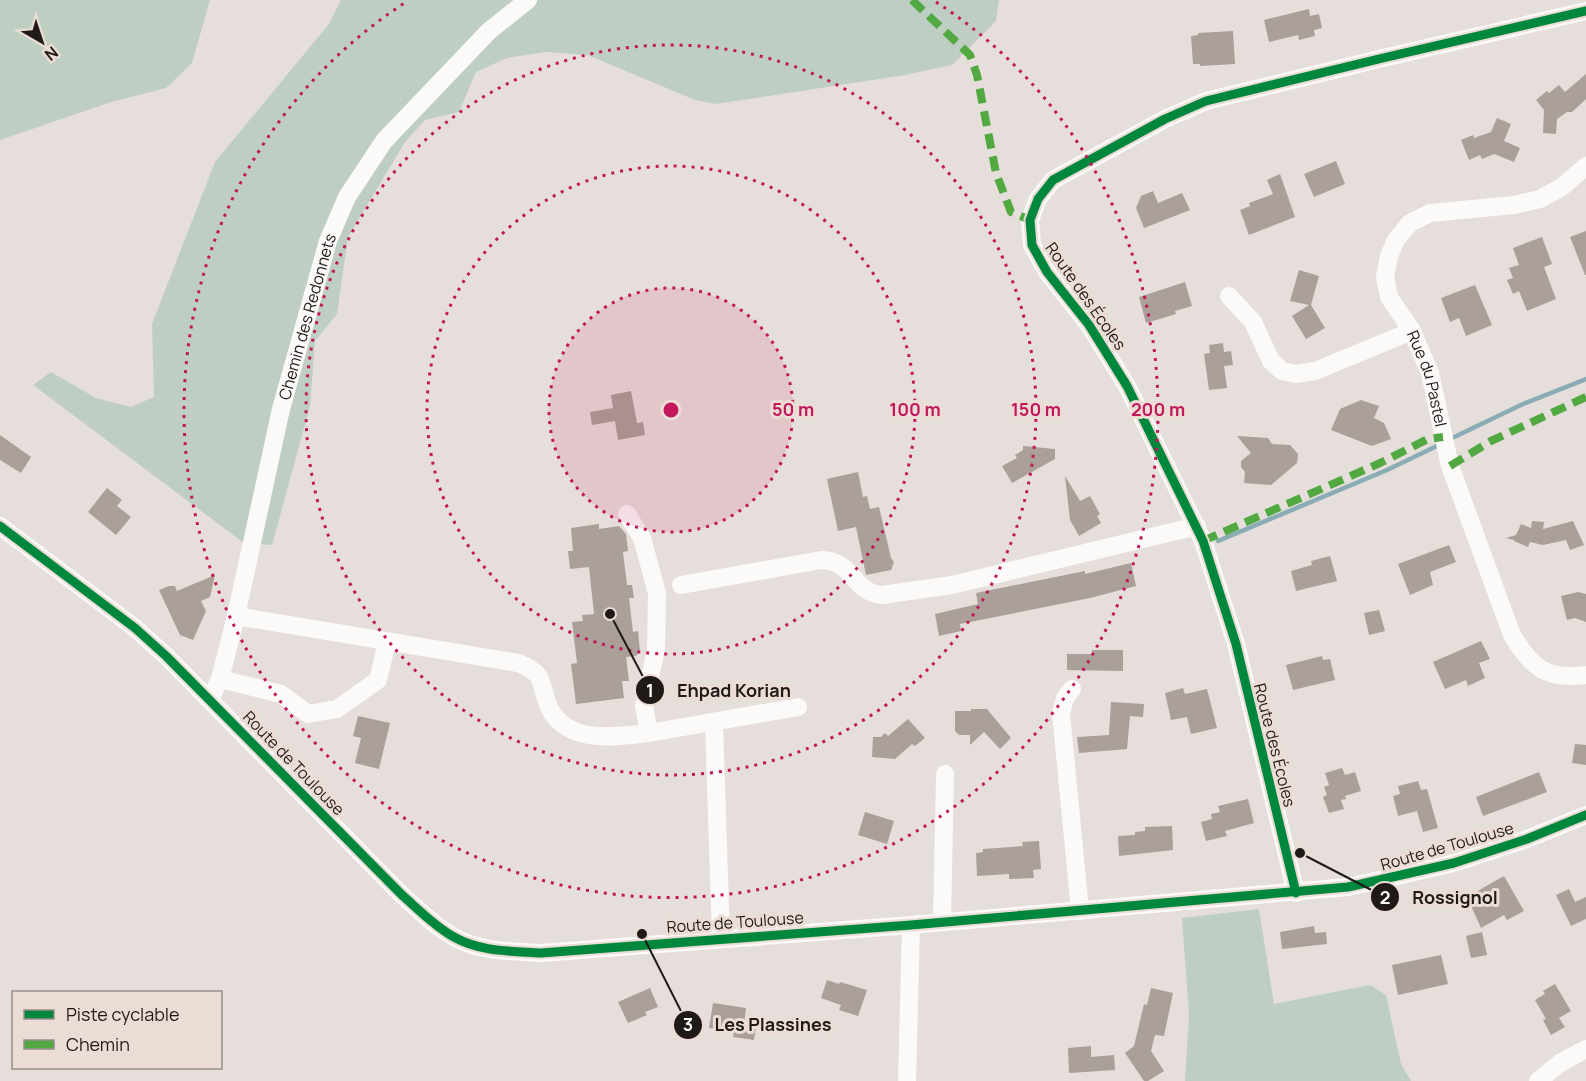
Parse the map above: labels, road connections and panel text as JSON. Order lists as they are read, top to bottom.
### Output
{
  "streets": {
    "street": [
      "Route des Écoles",
      "Chemin des Redonnets",
      "Rue du Pastel",
      "Route de Toulouse"
    ]
  },
  "crossings": [
    ["Route des Écoles", "Route de Toulouse"],
    ["Chemin des Redonnets", "Route de Toulouse"]
  ],
  "places": ["Ehpad Korian", "Rossignol", "Les Plassines"],
  "legend": ["Piste cyclable", "Chemin"],
  "north": "bottom right",
  "rings": [
    "50 m",
    "100 m",
    "150 m",
    "200 m"
  ]
}
